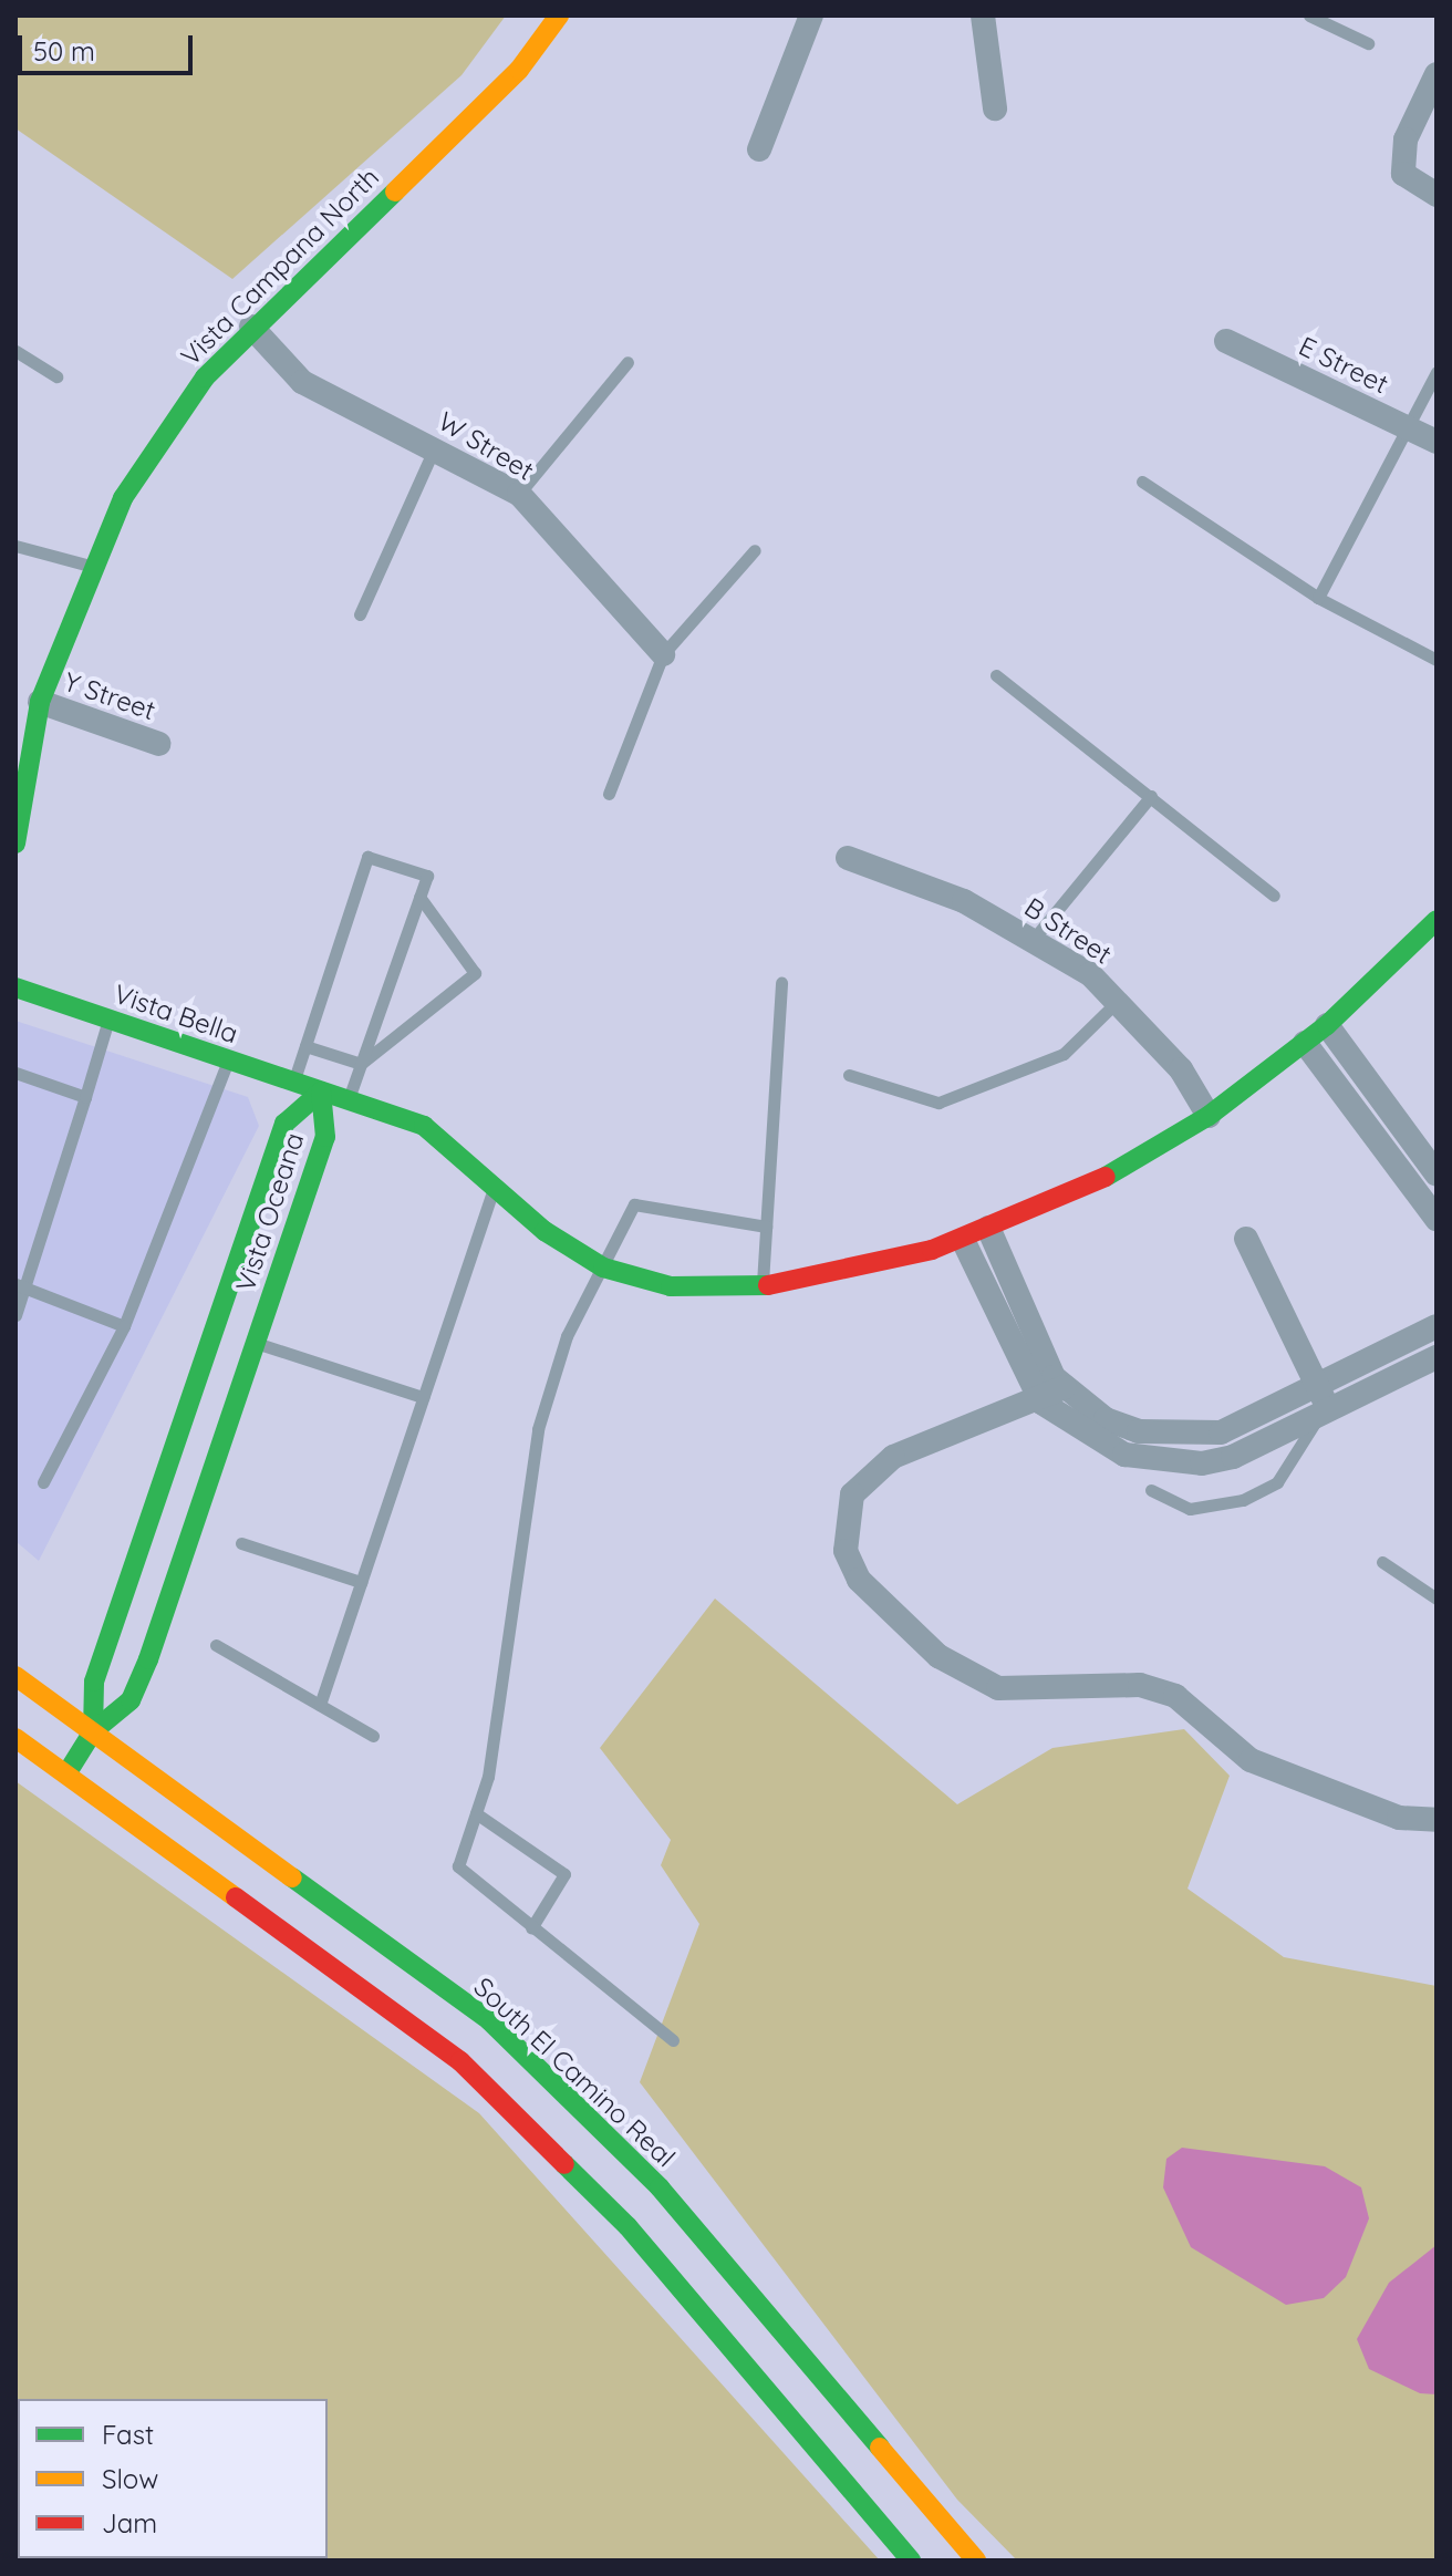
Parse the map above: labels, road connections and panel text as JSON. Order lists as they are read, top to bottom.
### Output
{
  "streets": {
    "street": [
      "Vista Campana North",
      "E Street",
      "W Street",
      "Y Street",
      "B Street",
      "Vista Bella",
      "Vista Oceana",
      "South El Camino Real"
    ]
  },
  "crossings": [
    ["Vista Campana North", "W Street"],
    ["Vista Campana North", "Y Street"],
    ["Vista Bella", "Vista Oceana"],
    ["Vista Oceana", "South El Camino Real"]
  ],
  "legend": ["Fast", "Slow", "Jam"],
  "scale_bar": "50 m"
}
